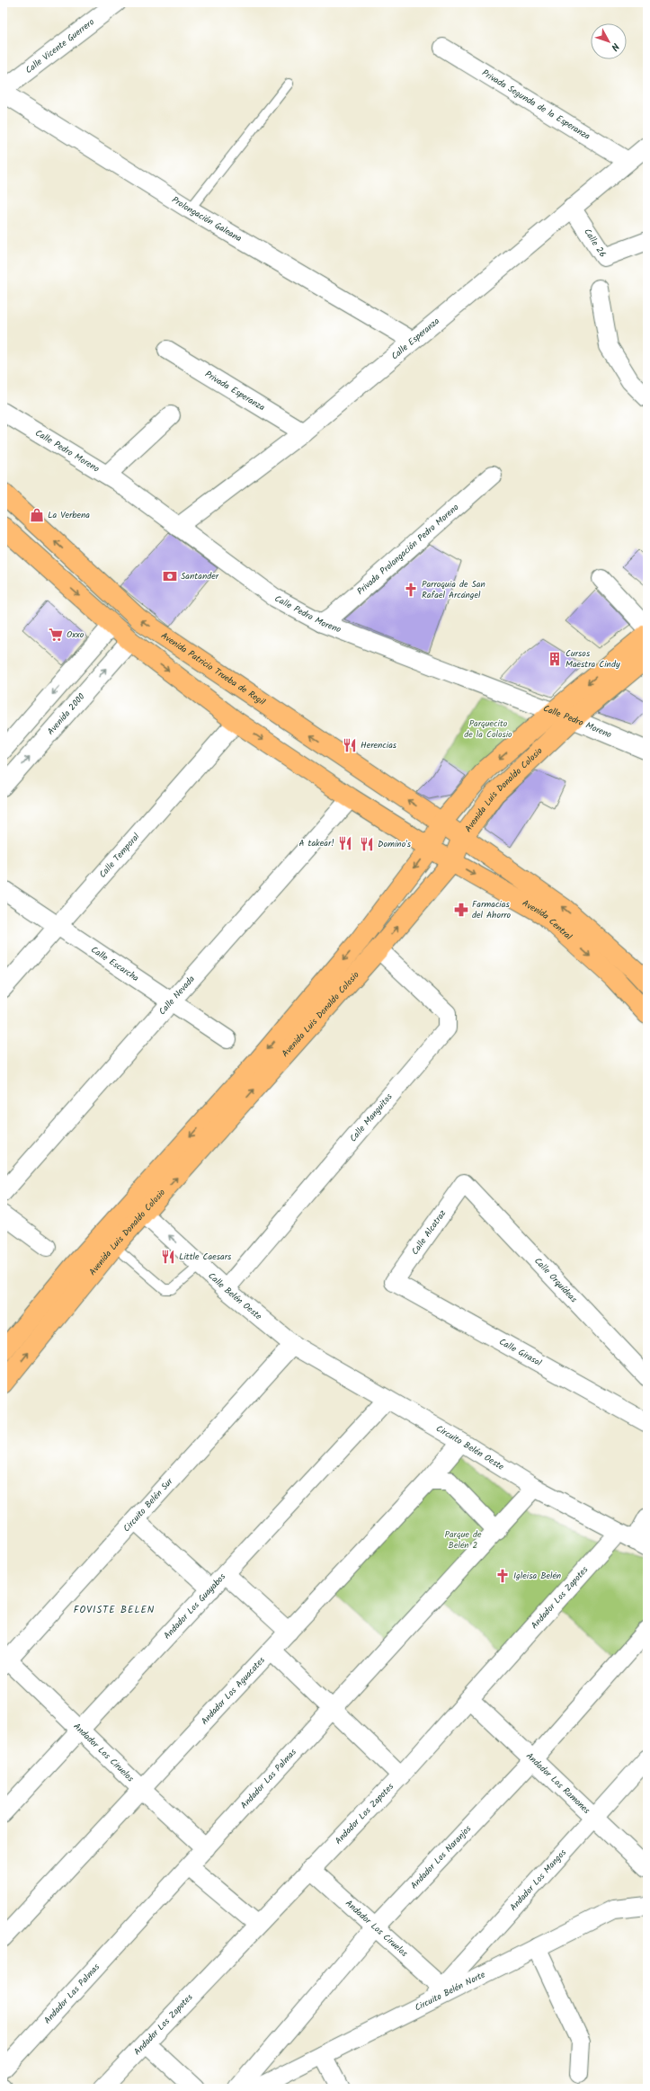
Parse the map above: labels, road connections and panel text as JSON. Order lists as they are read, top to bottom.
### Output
{
  "streets": {
    "main road": ["Avenida Patricio Trueba de Regil", "Avenida Luis Donaldo Colosio", "Avenida Central"],
    "street": [
      "Calle Vicente Guerrero",
      "Privada Segunda de la Esperanza",
      "Prolongación Galeana",
      "Calle 26",
      "Calle Esperanza",
      "Privada Esperanza",
      "Calle Pedro Moreno",
      "Privada Prolongación Pedro Moreno",
      "Avenida 2000",
      "Calle Temporal",
      "Calle Escarcha",
      "Calle Nevada",
      "Calle Manguitos",
      "Calle Alcatraz",
      "Calle Orquídeas",
      "Calle Belén Oeste",
      "Calle Girasol",
      "Circuito Belén Oeste",
      "Circuito Belén Sur",
      "Andador Los Zapotes",
      "Andador Los Guayabos",
      "Andador Los Aguacates",
      "Andador Los Ciruelos",
      "Andador Las Palmas",
      "Andador Los Ramones",
      "Andador Los Naranjos",
      "Andador Los Mangos",
      "Circuito Belén Norte"
    ]
  },
  "crossings": [
    ["Privada Segunda de la Esperanza", "Calle Esperanza"],
    ["Prolongación Galeana", "Calle Esperanza"],
    ["Calle 26", "Calle Esperanza"],
    ["Calle Esperanza", "Privada Esperanza"],
    ["Calle Esperanza", "Calle Pedro Moreno"],
    ["Calle Pedro Moreno", "Privada Prolongación Pedro Moreno"],
    ["Calle Pedro Moreno", "Avenida Luis Donaldo Colosio"],
    ["Avenida Patricio Trueba de Regil", "Avenida Central"],
    ["Avenida Luis Donaldo Colosio", "Avenida Central"],
    ["Avenida Luis Donaldo Colosio", "Calle Manguitos"],
    ["Avenida Luis Donaldo Colosio", "Calle Belén Oeste"],
    ["Calle Temporal", "Calle Escarcha"],
    ["Calle Escarcha", "Calle Nevada"],
    ["Calle Manguitos", "Calle Belén Oeste"],
    ["Calle Alcatraz", "Calle Orquídeas"],
    ["Calle Alcatraz", "Calle Girasol"],
    ["Calle Belén Oeste", "Circuito Belén Oeste"],
    ["Calle Belén Oeste", "Circuito Belén Sur"],
    ["Circuito Belén Oeste", "Circuito Belén Sur"],
    ["Circuito Belén Oeste", "Andador Los Zapotes"],
    ["Circuito Belén Oeste", "Andador Los Guayabos"],
    ["Circuito Belén Oeste", "Andador Los Aguacates"],
    ["Circuito Belén Oeste", "Andador Las Palmas"],
    ["Circuito Belén Sur", "Andador Los Ciruelos"],
    ["Andador Los Zapotes", "Andador Los Ciruelos"],
    ["Andador Los Zapotes", "Andador Los Ramones"],
    ["Andador Los Guayabos", "Andador Los Ciruelos"],
    ["Andador Los Aguacates", "Andador Los Ciruelos"],
    ["Andador Los Ciruelos", "Andador Las Palmas"],
    ["Andador Los Ciruelos", "Andador Los Naranjos"],
    ["Andador Los Ciruelos", "Andador Los Mangos"],
    ["Andador Los Ramones", "Andador Los Naranjos"],
    ["Andador Los Ramones", "Andador Los Mangos"],
    ["Andador Los Mangos", "Circuito Belén Norte"]
  ],
  "one_way": ["Calle Belén Oeste"],
  "districts": ["FOVISTE BELEN"],
  "parks": ["Parquecito de la Colosio", "Parque de Belén 2"],
  "places": {
    "shop": ["La Verbena"],
    "bank": ["Santander"],
    "church": ["Parroquia de San Rafael Arcángel", "Igleisa Belén"],
    "supermarket": ["Oxxo"],
    "building": ["Cursos Maestra Cindy"],
    "restaurant": [
      "Herencias",
      "A takear!",
      "Domino's",
      "Little Caesars"
    ],
    "pharmacy": ["Farmacias del Ahorro"]
  },
  "north": "bottom right"
}
